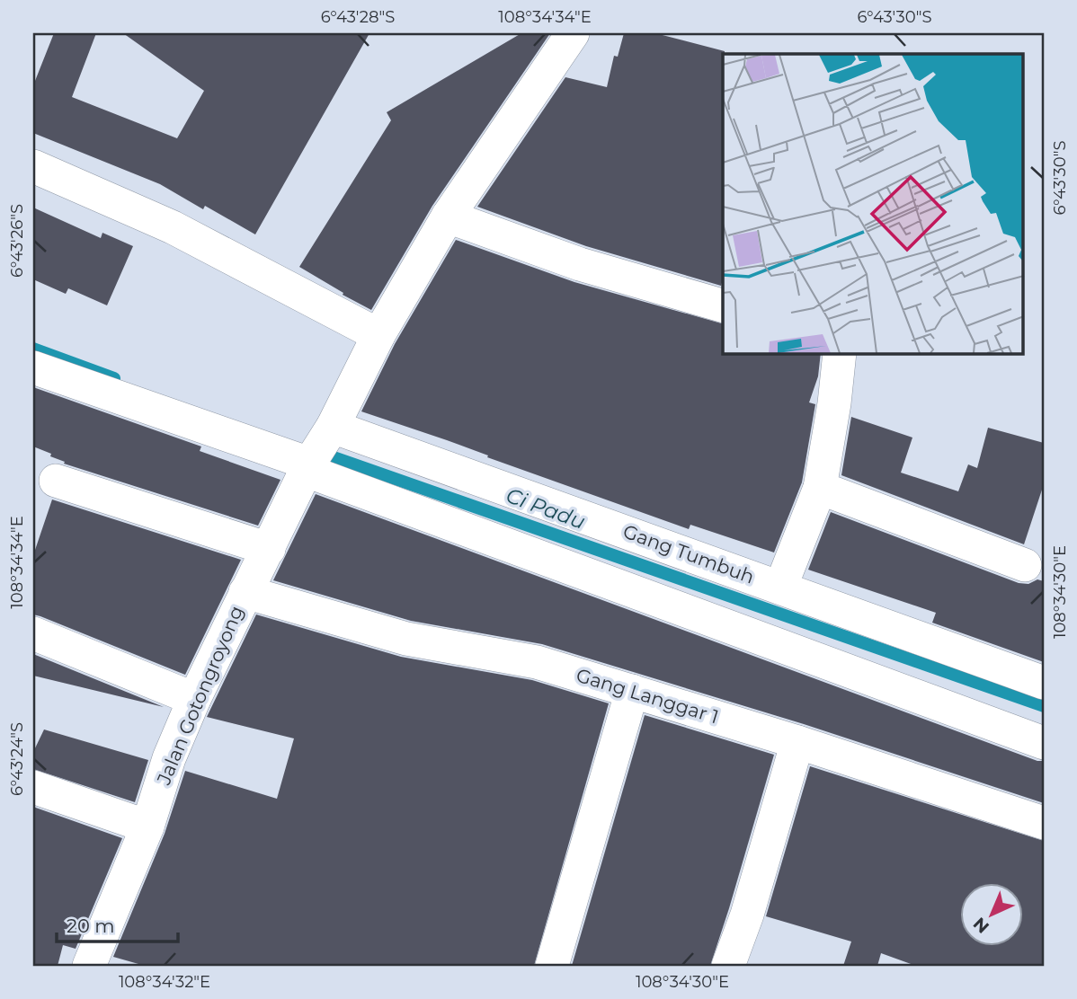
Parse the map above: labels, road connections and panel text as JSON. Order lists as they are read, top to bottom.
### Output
{
  "streets": {
    "street": ["Gang Tumbuh", "Jalan Gotongroyong", "Gang Langgar 1"]
  },
  "crossings": [
    ["Gang Tumbuh", "Jalan Gotongroyong"],
    ["Jalan Gotongroyong", "Gang Langgar 1"]
  ],
  "water": ["Ci Padu"],
  "scale_bar": "20 m",
  "north": "bottom left",
  "coordinates": [
    "6°43'28\"S",
    "108°34'34\"E",
    "6°43'30\"S",
    "6°43'26\"S",
    "108°34'30\"E",
    "6°43'24\"S",
    "108°34'32\"E"
  ]
}
